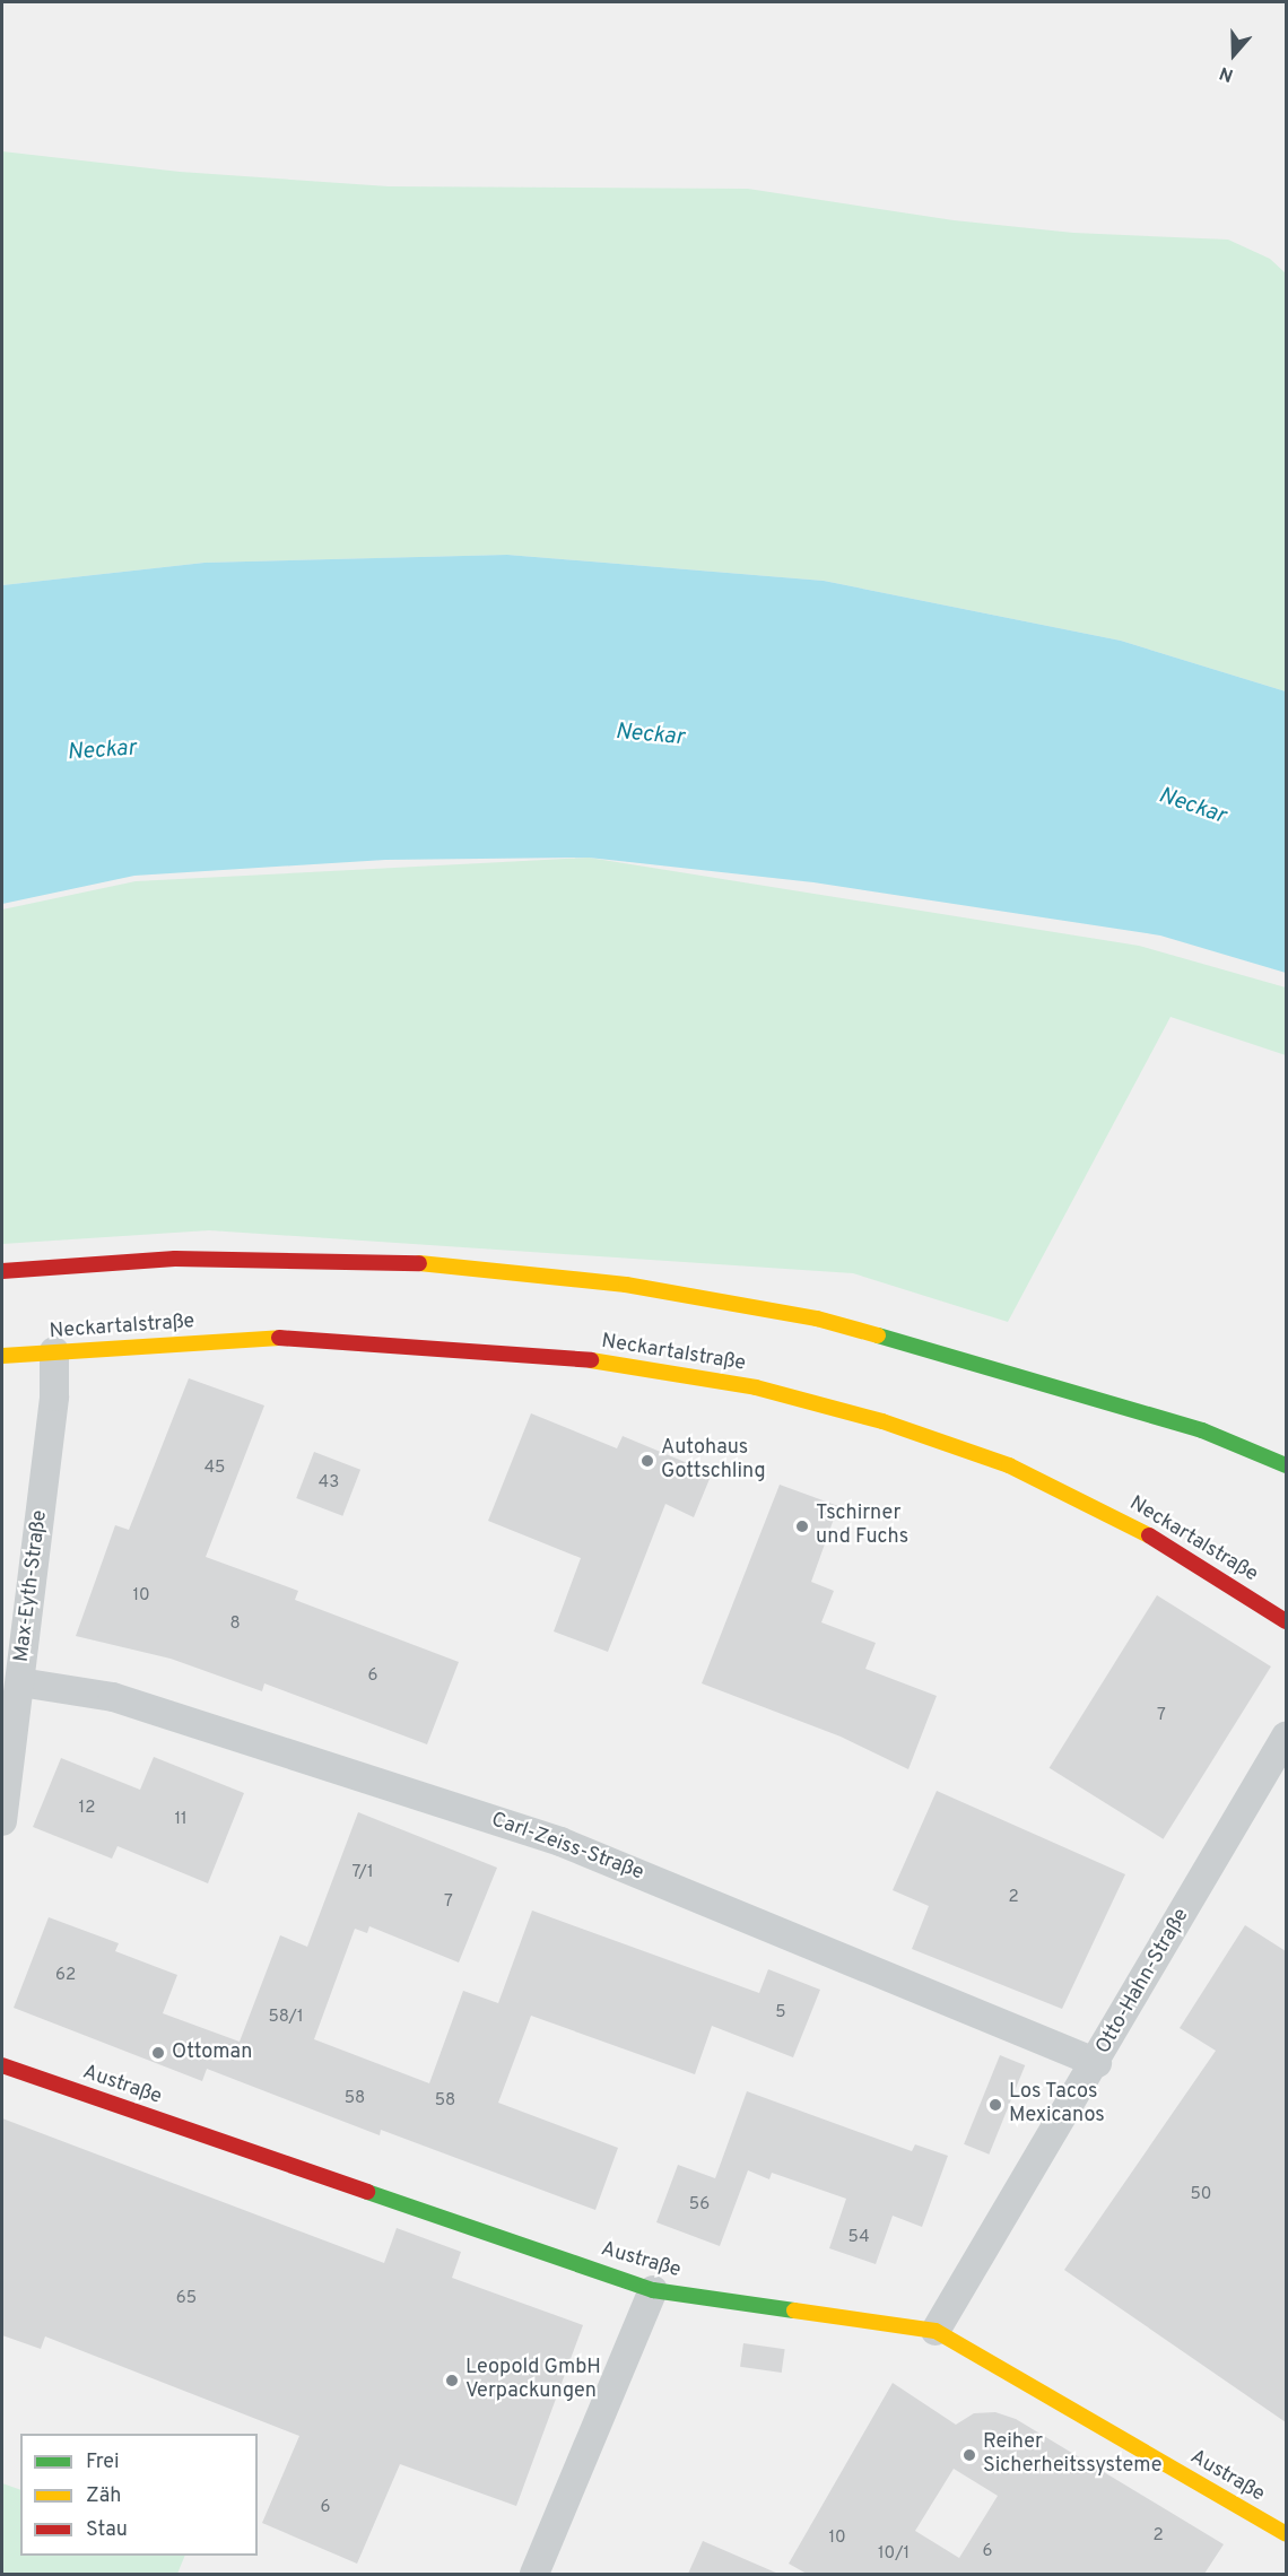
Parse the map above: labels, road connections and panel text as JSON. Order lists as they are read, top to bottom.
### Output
{
  "streets": {
    "street": [
      "Neckartalstraße",
      "Max-Eyth-Straße",
      "Carl-Zeiss-Straße",
      "Otto-Hahn-Straße",
      "Austraße"
    ]
  },
  "crossings": [
    ["Neckartalstraße", "Max-Eyth-Straße"],
    ["Max-Eyth-Straße", "Carl-Zeiss-Straße"],
    ["Carl-Zeiss-Straße", "Otto-Hahn-Straße"],
    ["Otto-Hahn-Straße", "Austraße"]
  ],
  "water": ["Neckar"],
  "places": [
    "Autohaus Gottschling",
    "Tschirner und Fuchs",
    "Ottoman",
    "Los Tacos Mexicanos",
    "Leopold GmbH Verpackungen",
    "Reiher Sicherheitssysteme"
  ],
  "house_numbers": [
    "45",
    "43",
    "10",
    "8",
    "6",
    "7",
    "12",
    "11",
    "7/1",
    "2",
    "7",
    "62",
    "5",
    "58/1",
    "58",
    "58",
    "50",
    "56",
    "54",
    "65",
    "6",
    "2",
    "10",
    "6",
    "10/1"
  ],
  "legend": ["Frei", "Zäh", "Stau"],
  "north": "bottom"
}
